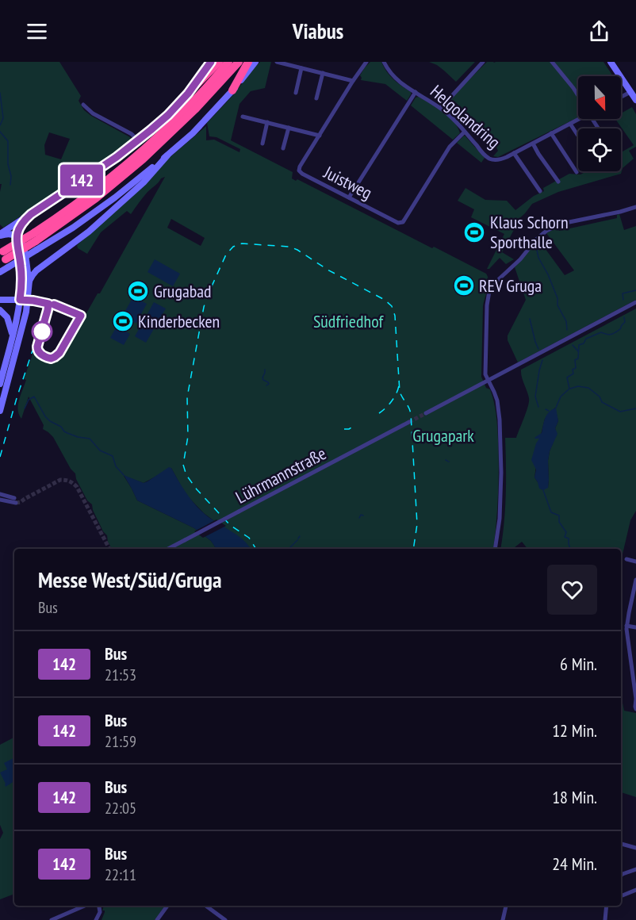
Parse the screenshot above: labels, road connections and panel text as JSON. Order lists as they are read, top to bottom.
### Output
{
  "streets": {
    "street": ["Helgolandring", "Juistweg", "Lührmannstraße"]
  },
  "crossings": [
    ["Helgolandring", "Juistweg"]
  ],
  "parks": ["Südfriedhof", "Grugapark"],
  "places": {
    "sports": [
      "Klaus Schorn Sporthalle",
      "REV Gruga",
      "Grugabad",
      "Kinderbecken"
    ]
  },
  "lines": ["bus line 142"],
  "north": "bottom",
  "page": {
    "header": "Viabus",
    "on_map": "142",
    "heading": ["Messe West/Süd/Gruga", "Bus"],
    "list": [
      {
        "mark": "142",
        "name": "Bus",
        "note": "21:53",
        "value": "6 Min."
      },
      {
        "mark": "142",
        "name": "Bus",
        "note": "21:59",
        "value": "12 Min."
      },
      {
        "mark": "142",
        "name": "Bus",
        "note": "22:05",
        "value": "18 Min."
      },
      {
        "mark": "142",
        "name": "Bus",
        "note": "22:11",
        "value": "24 Min."
      }
    ]
  }
}
